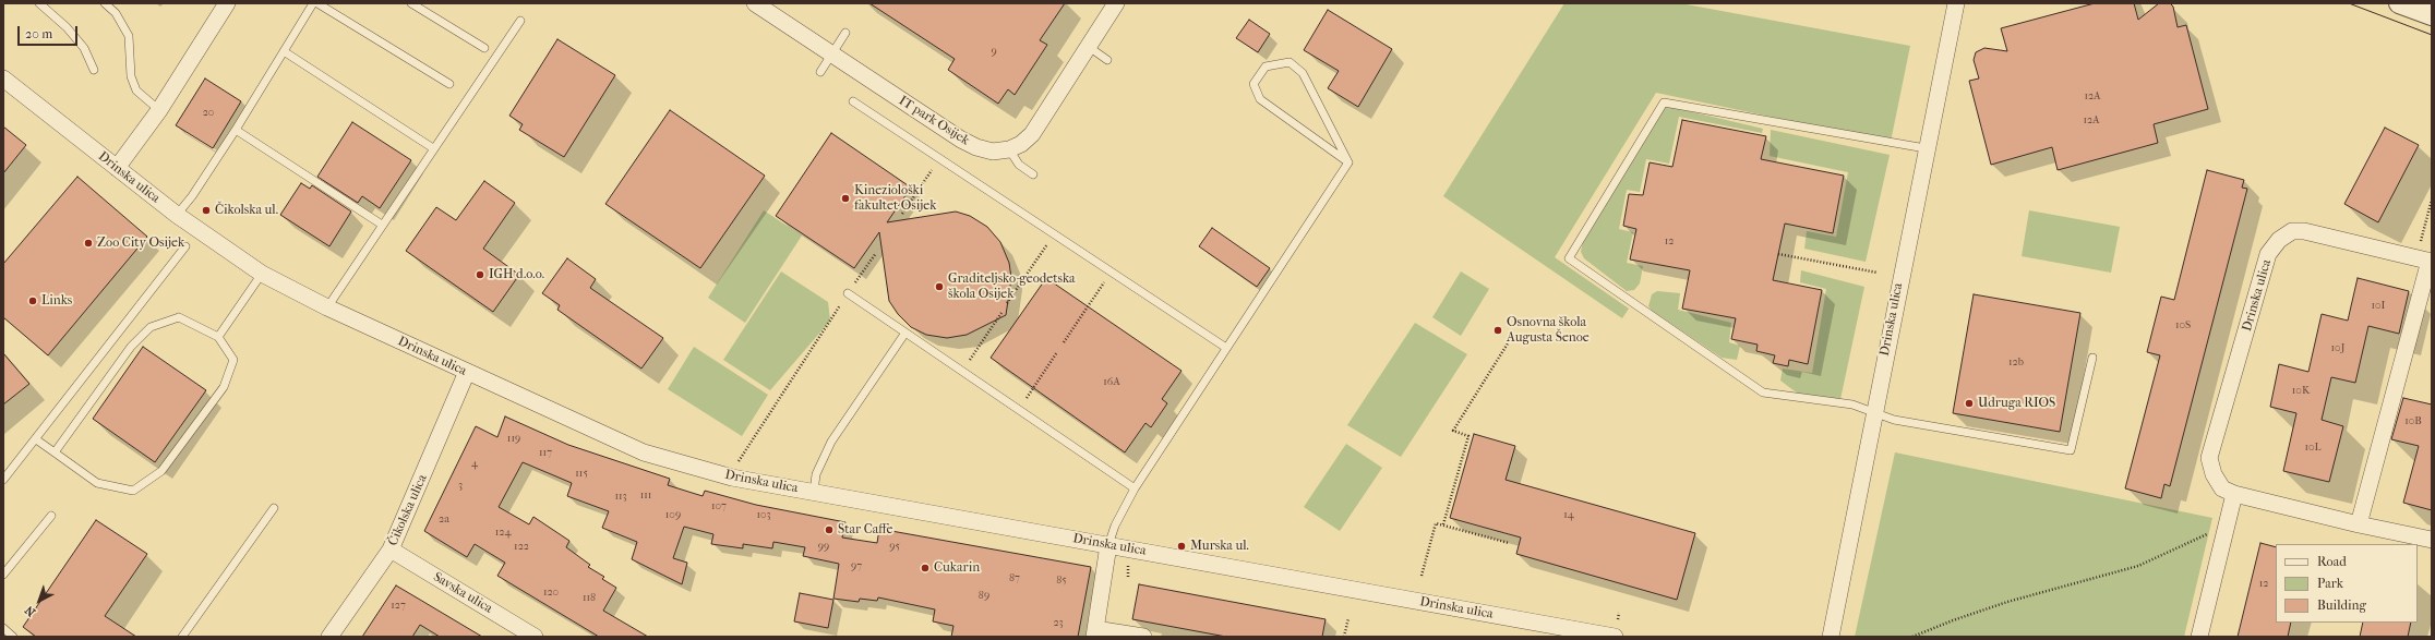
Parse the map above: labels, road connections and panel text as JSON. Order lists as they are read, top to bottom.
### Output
{
  "streets": {
    "street": [
      "IT park Osijek",
      "Drinska ulica",
      "Čikolska ulica",
      "Savska ulica"
    ]
  },
  "crossings": [
    ["Drinska ulica", "Čikolska ulica"],
    ["Čikolska ulica", "Savska ulica"]
  ],
  "places": [
    "Kineziološki fakultet Osijek",
    "Čikolska ul.",
    "Zoo City Osijek",
    "IGH d.o.o.",
    "Graditeljsko-geodetska škola Osijek",
    "Links",
    "Osnovna škola Augusta Šenoe",
    "Udruga RIOS",
    "Star Caffe",
    "Murska ul.",
    "Cukarin"
  ],
  "house_numbers": [
    "9",
    "12A",
    "20",
    "12A",
    "12",
    "10I",
    "10S",
    "10J",
    "12b",
    "16A",
    "10K",
    "10B",
    "119",
    "10L",
    "117",
    "4",
    "115",
    "3",
    "111",
    "113",
    "107",
    "109",
    "103",
    "14",
    "2a",
    "124",
    "122",
    "99",
    "95",
    "97",
    "87",
    "85",
    "12",
    "120",
    "89",
    "118",
    "127",
    "23"
  ],
  "legend": ["Road", "Park", "Building"],
  "scale_bar": "20 m",
  "north": "bottom left"
}
